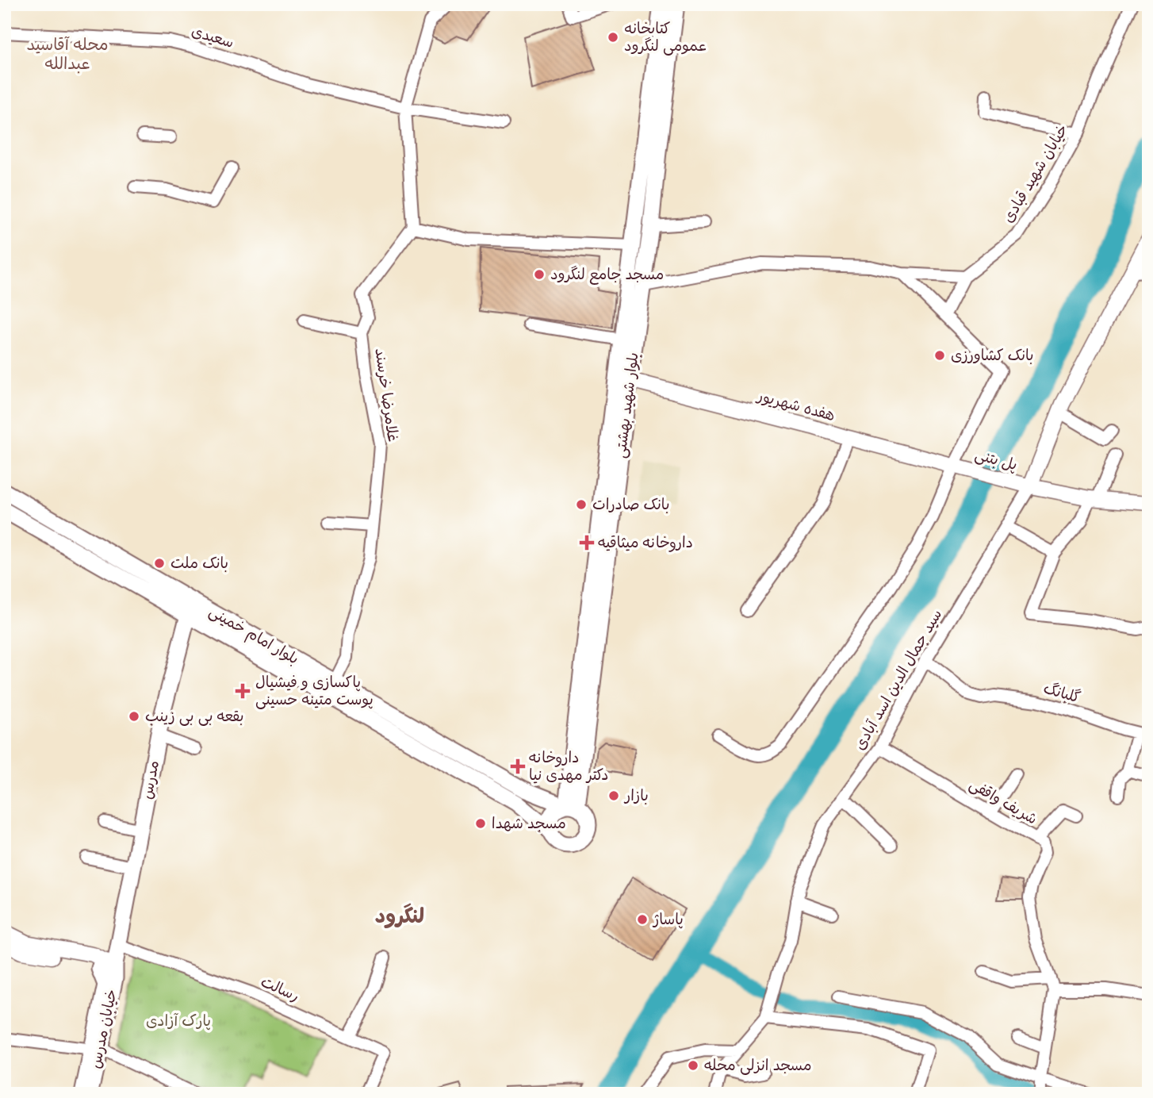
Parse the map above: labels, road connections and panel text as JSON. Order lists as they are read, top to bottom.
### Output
{
  "streets": {
    "main road": [
      "بلوار شهید بهشتی",
      "بلوار امام خمینی",
      "مدرس",
      "خیابان مدرس"
    ],
    "street": [
      "سعیدی",
      "خیابان شهید قبادی",
      "غلامرضا خرسند",
      "هفده شهریور",
      "پل بتنی",
      "سید جمال الدین اسد آبادی",
      "گلبانگ",
      "شریف واقفی",
      "رسالت"
    ]
  },
  "crossings": [
    ["غلامرضا خرسند", "بلوار امام خمینی"],
    ["بلوار شهید بهشتی", "هفده شهریور"],
    ["بلوار شهید بهشتی", "بلوار امام خمینی"],
    ["هفده شهریور", "پل بتنی"],
    ["پل بتنی", "سید جمال الدین اسد آبادی"],
    ["بلوار امام خمینی", "مدرس"],
    ["سید جمال الدین اسد آبادی", "گلبانگ"],
    ["سید جمال الدین اسد آبادی", "شریف واقفی"],
    ["مدرس", "رسالت"],
    ["مدرس", "خیابان مدرس"],
    ["رسالت", "خیابان مدرس"]
  ],
  "districts": ["محله آقاسید عبدالله", "لنگرود"],
  "parks": ["پارک آزادی"],
  "places": {
    "other": [
      "کتابخانه عمومی لنگرود",
      "مسجد جامع لنگرود",
      "بانک کشاورزی",
      "بانک صادرات",
      "بانک ملت",
      "بقعه بی بی زینب",
      "بازار",
      "مسجد شهدا",
      "پاساژ",
      "مسجد انزلی محله"
    ],
    "health": ["داروخانه میثاقیه", "پاکسازی و فیشیال پوست متینه حسینی", "داروخانه دکتر مهدی نیا"]
  }
}
